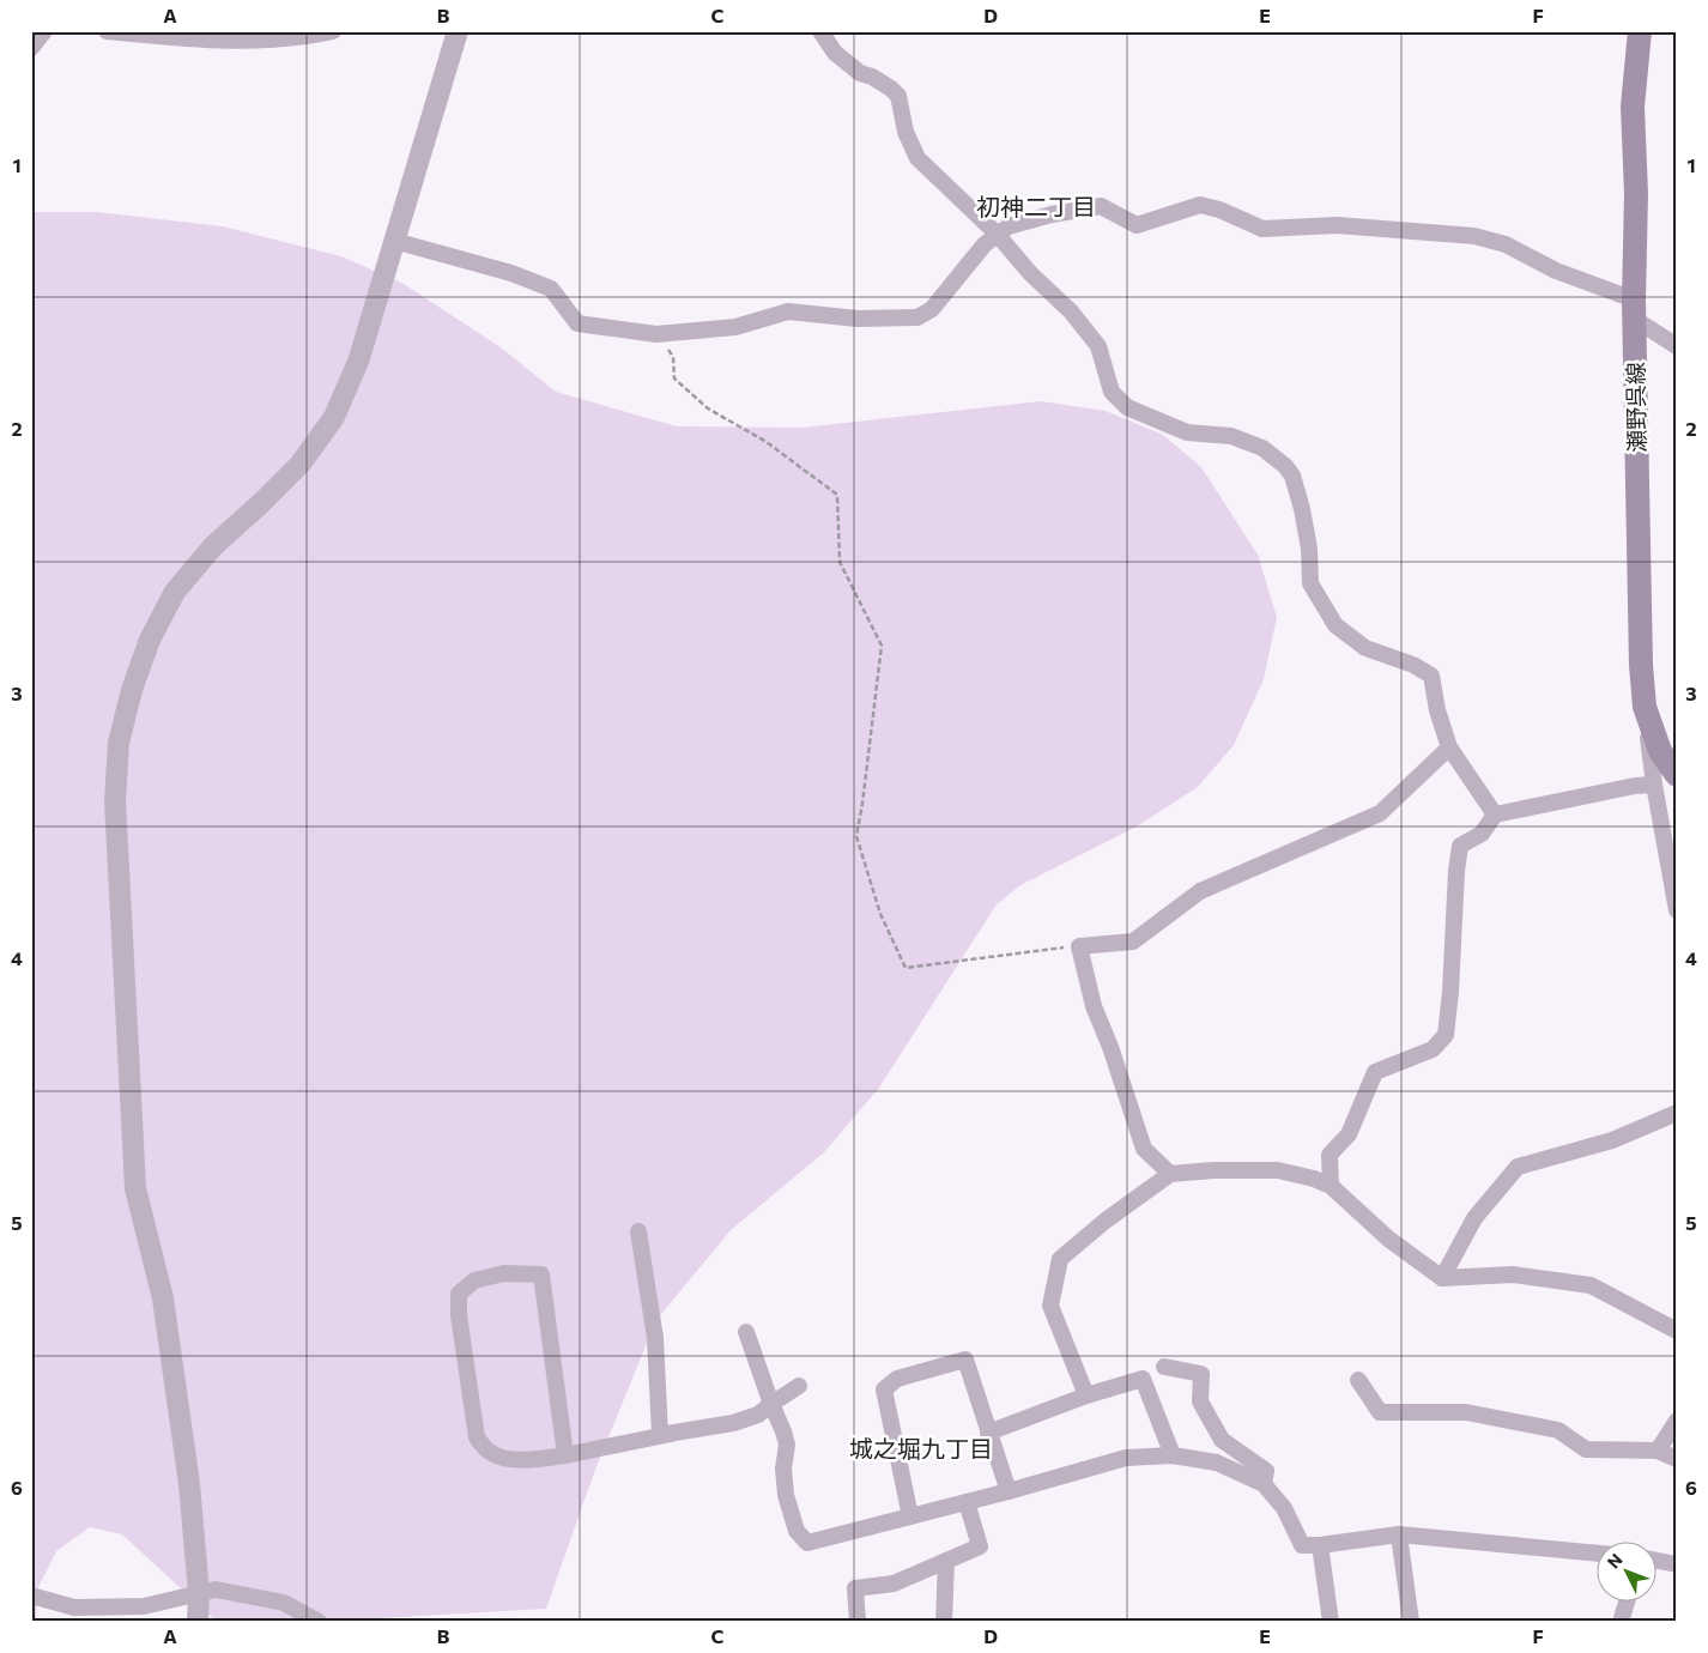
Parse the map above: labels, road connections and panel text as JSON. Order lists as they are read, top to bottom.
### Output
{
  "streets": {
    "main road": ["瀬野呉線"]
  },
  "districts": ["初神二丁目", "城之堀九丁目"],
  "north": "top left",
  "grid": {
    "columns": [
      "A",
      "B",
      "C",
      "D",
      "E",
      "F"
    ],
    "rows": [
      "1",
      "2",
      "3",
      "4",
      "5",
      "6"
    ]
  }
}
